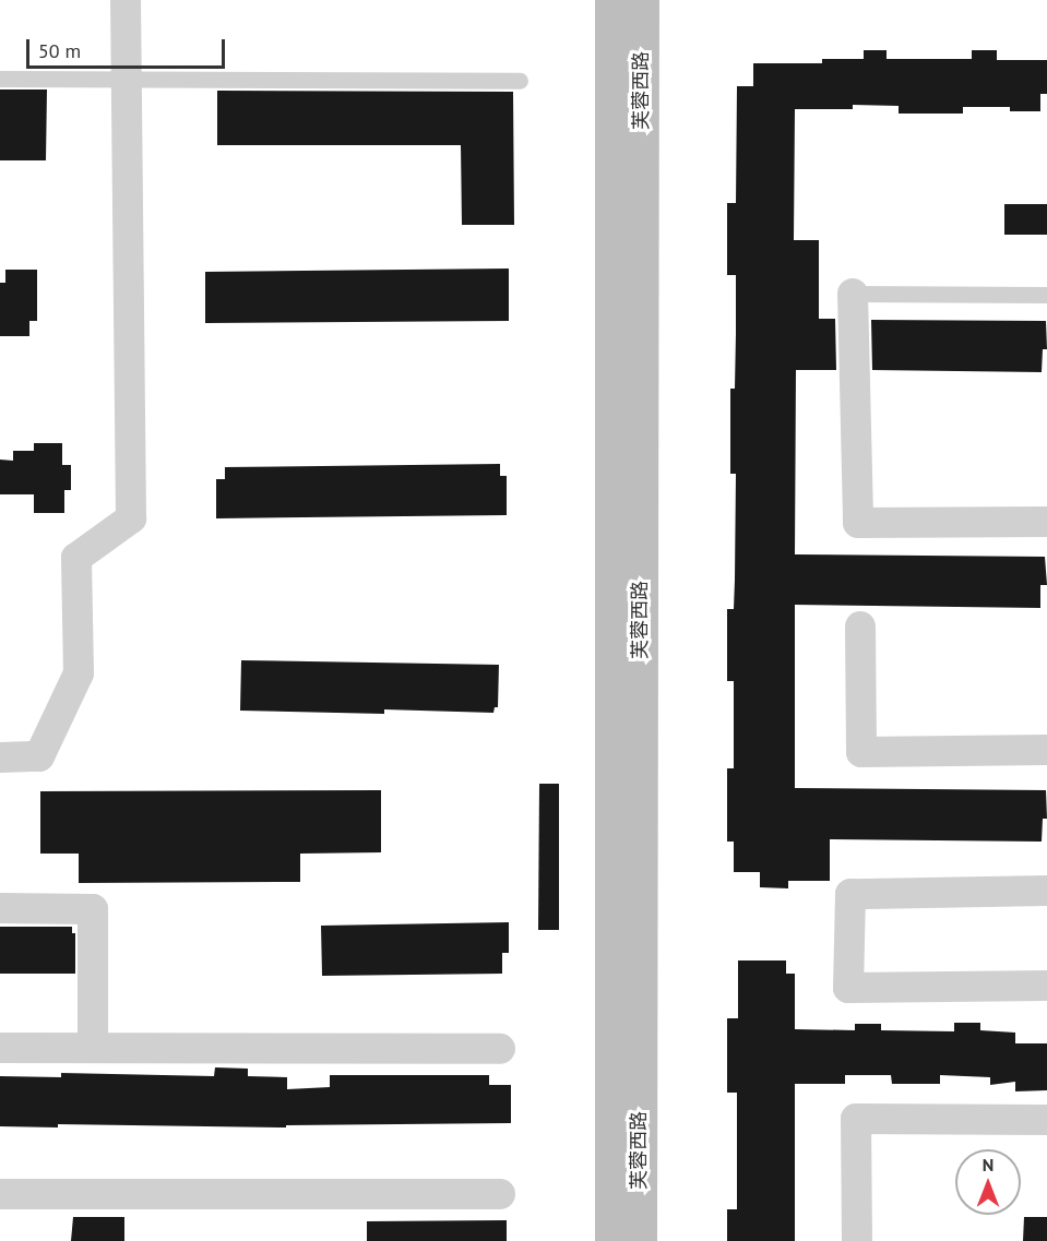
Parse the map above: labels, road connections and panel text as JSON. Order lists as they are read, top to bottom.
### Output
{
  "streets": {
    "main road": ["芙蓉西路"]
  },
  "scale_bar": "50 m",
  "north": "top"
}
